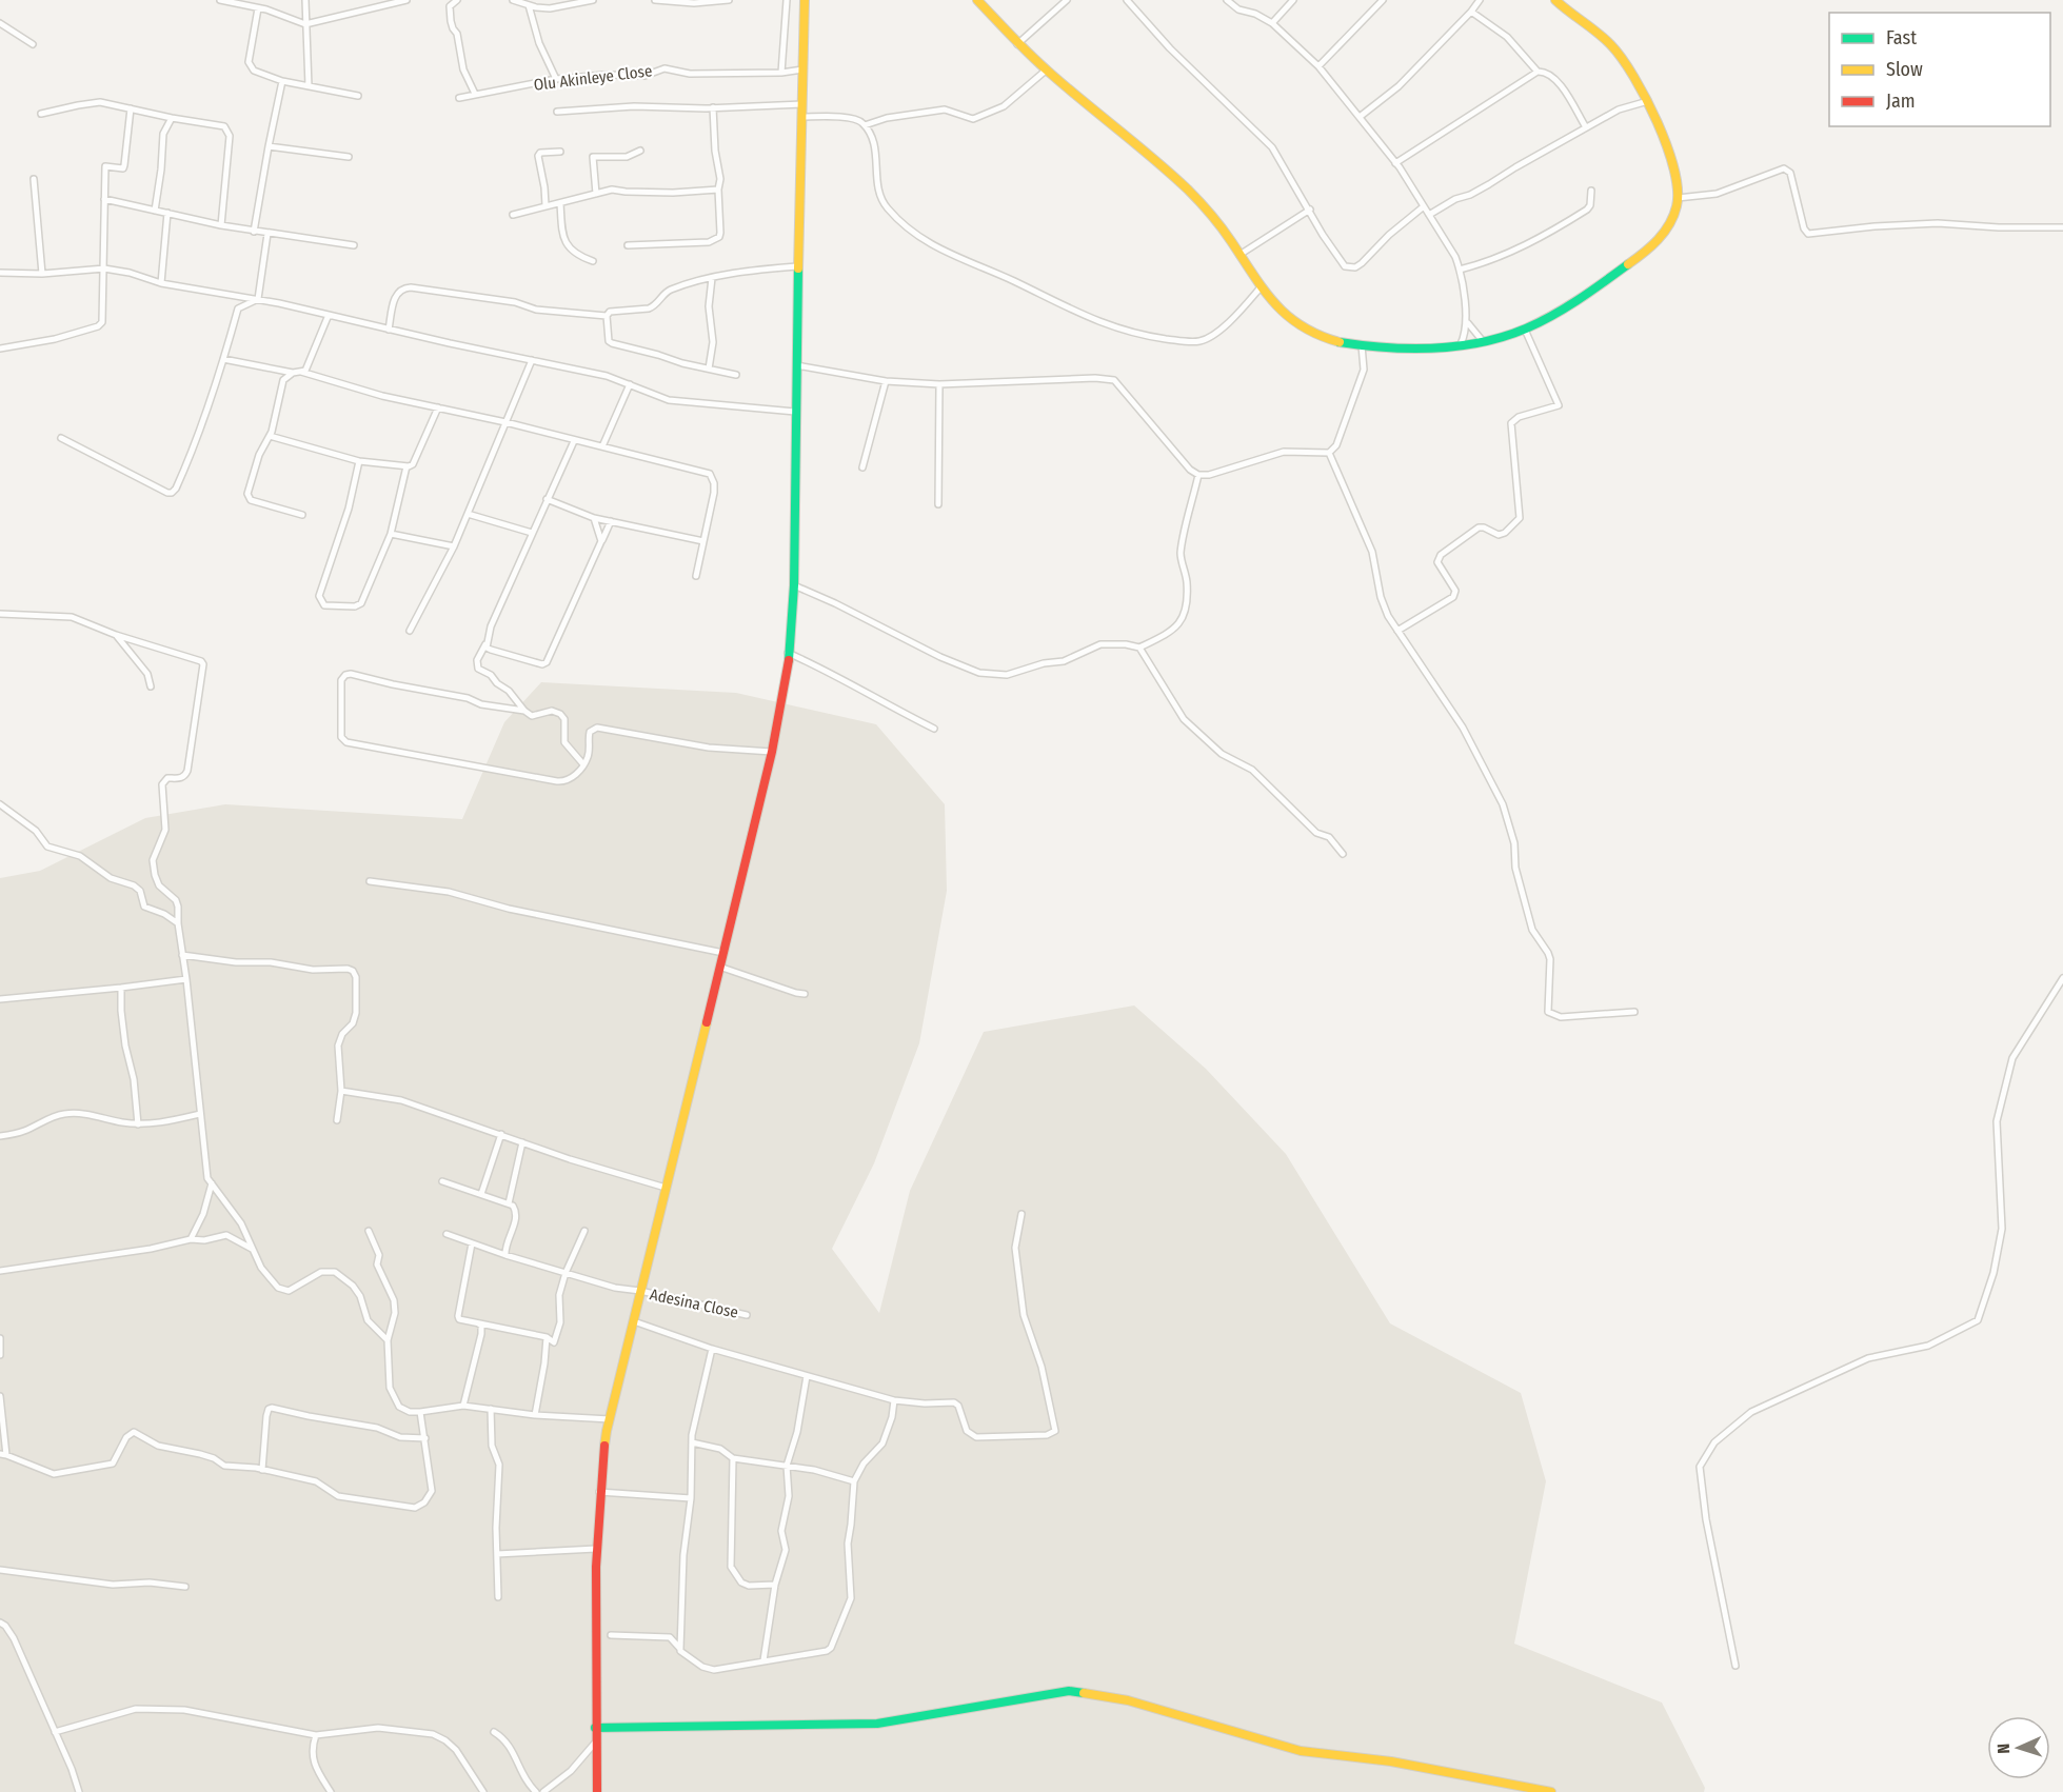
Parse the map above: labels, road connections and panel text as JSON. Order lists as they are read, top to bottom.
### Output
{
  "streets": {
    "street": ["Olu Akinleye Close", "Adesina Close"]
  },
  "legend": ["Fast", "Slow", "Jam"],
  "north": "left"
}
